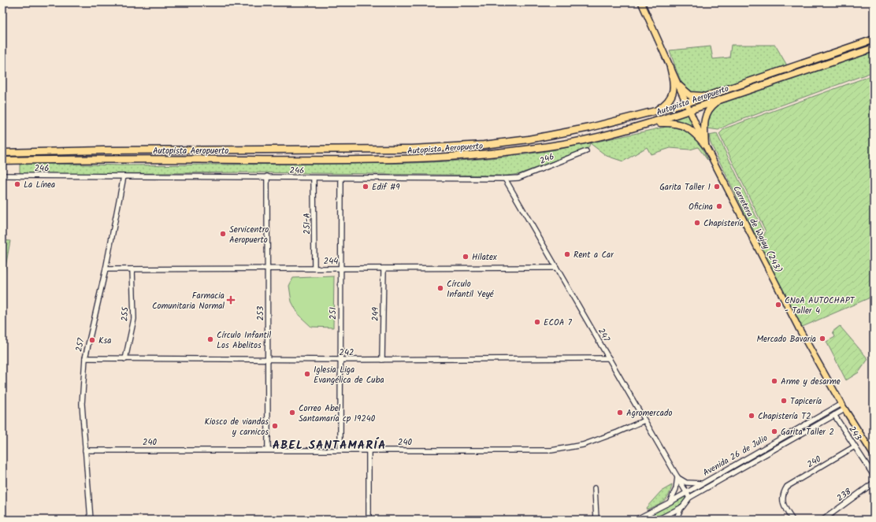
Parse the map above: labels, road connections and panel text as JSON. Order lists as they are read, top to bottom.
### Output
{
  "streets": {
    "highway": ["Autopista Aeropuerto"],
    "main road": ["Carretera de Wajay (243)"],
    "street": [
      "246",
      "251-A",
      "244",
      "253",
      "251",
      "255",
      "249",
      "247",
      "257",
      "242",
      "243",
      "240",
      "Avenida 26 de Julio",
      "238"
    ]
  },
  "crossings": [
    ["Autopista Aeropuerto", "Carretera de Wajay (243)"],
    ["246", "251-A"],
    ["246", "253"],
    ["246", "251"],
    ["246", "247"],
    ["246", "257"],
    ["251-A", "244"],
    ["Carretera de Wajay (243)", "Avenida 26 de Julio"],
    ["244", "253"],
    ["244", "251"],
    ["244", "255"],
    ["244", "249"],
    ["244", "247"],
    ["244", "257"],
    ["253", "242"],
    ["253", "240"],
    ["251", "242"],
    ["251", "240"],
    ["255", "242"],
    ["249", "242"],
    ["247", "242"],
    ["247", "240"],
    ["247", "Avenida 26 de Julio"],
    ["257", "242"],
    ["257", "240"],
    ["243", "240"],
    ["243", "Avenida 26 de Julio"]
  ],
  "districts": ["ABEL SANTAMARÍA"],
  "places": {
    "other": [
      "La Línea",
      "Edif #9",
      "Garita Taller 1",
      "Oficina",
      "Chapistería",
      "Servicentro Aeropuerto",
      "Rent a Car",
      "Hilatex",
      "Círculo Infantil Yeyé",
      "CNoA AUTOCHAPT - Taller 4",
      "ECOA 7",
      "Mercado Bavaria",
      "Círculo Infantil Los Abelitos",
      "Ksa",
      "Iglesia Liga Evangélica de Cuba",
      "Arme y desarme",
      "Tapicería",
      "Correo Abel Santamaría cp 19240",
      "Agromercado",
      "Chapistería T2",
      "Kiosco de viandas y carnicos",
      "Garita Taller 2"
    ],
    "health": ["Farmacia Comunitaria Normal"]
  }
}
